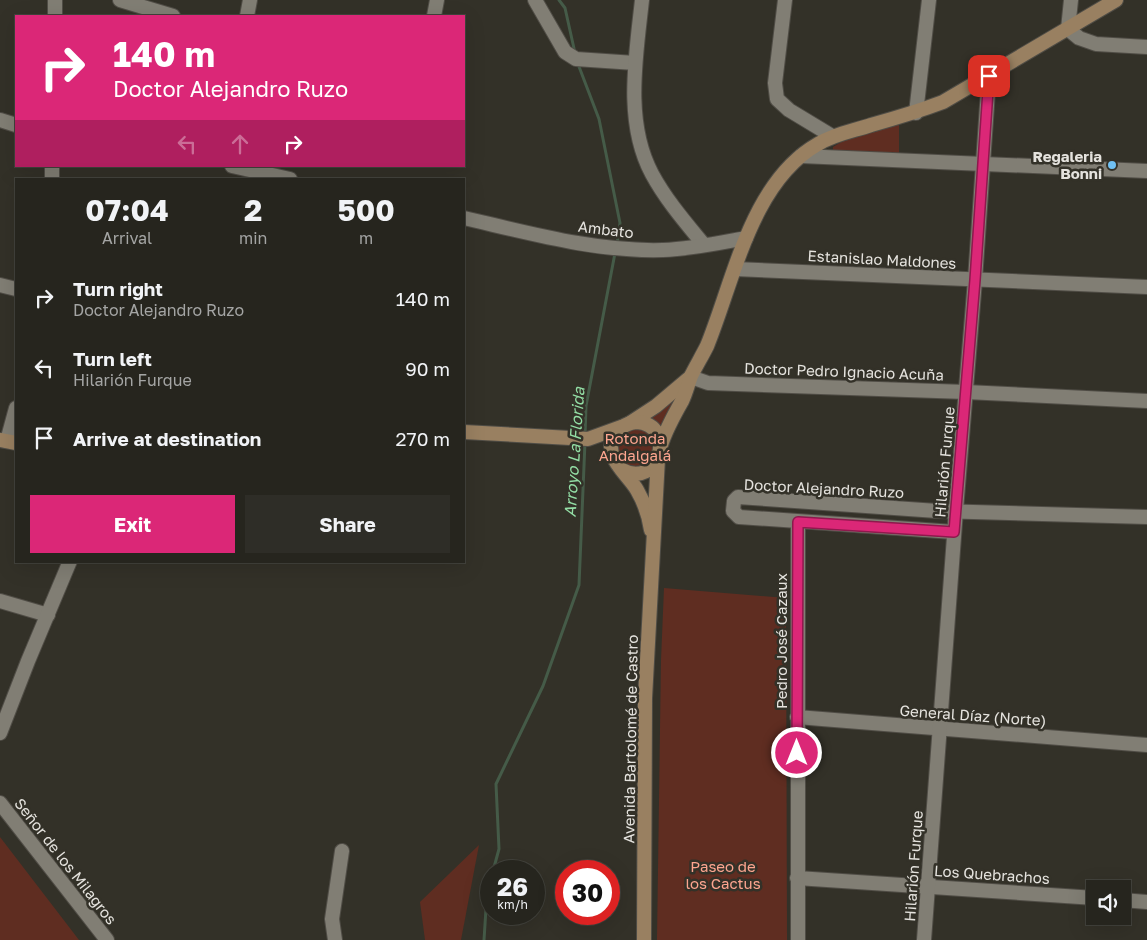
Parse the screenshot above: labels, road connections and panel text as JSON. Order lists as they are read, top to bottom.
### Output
{
  "streets": {
    "main road": ["Avenida Bartolomé de Castro"],
    "street": [
      "Ambato",
      "Estanislao Maldones",
      "Doctor Pedro Ignacio Acuña",
      "Hilarión Furque",
      "Doctor Alejandro Ruzo",
      "Pedro José Cazaux",
      "General Díaz (Norte)",
      "Señor de los Milagros",
      "Los Quebrachos"
    ]
  },
  "crossings": [
    ["Ambato", "Avenida Bartolomé de Castro"],
    ["Estanislao Maldones", "Hilarión Furque"],
    ["Estanislao Maldones", "Avenida Bartolomé de Castro"],
    ["Doctor Pedro Ignacio Acuña", "Hilarión Furque"],
    ["Doctor Pedro Ignacio Acuña", "Avenida Bartolomé de Castro"],
    ["Hilarión Furque", "Doctor Alejandro Ruzo"],
    ["Hilarión Furque", "General Díaz (Norte)"],
    ["Hilarión Furque", "Avenida Bartolomé de Castro"],
    ["Hilarión Furque", "Los Quebrachos"],
    ["Doctor Alejandro Ruzo", "Pedro José Cazaux"],
    ["Pedro José Cazaux", "General Díaz (Norte)"],
    ["Pedro José Cazaux", "Los Quebrachos"]
  ],
  "water": ["Arroyo La Florida"],
  "parks": ["Rotonda Andalgalá", "Paseo de los Cactus"],
  "places": ["Regaleria Bonni"],
  "page": {
    "turn": ["140 m", "Doctor Alejandro Ruzo"],
    "eta": [
      "07:04",
      "Arrival",
      "2",
      "min",
      "500",
      "m"
    ],
    "list": [
      {
        "name": "Turn right",
        "note": "Doctor Alejandro Ruzo",
        "value": "140 m"
      },
      {
        "name": "Turn left",
        "note": "Hilarión Furque",
        "value": "90 m"
      },
      {
        "name": "Arrive at destination",
        "value": "270 m"
      }
    ],
    "buttons": ["Exit", "Share"],
    "speed": "26 km/h",
    "limit": "30"
  }
}
